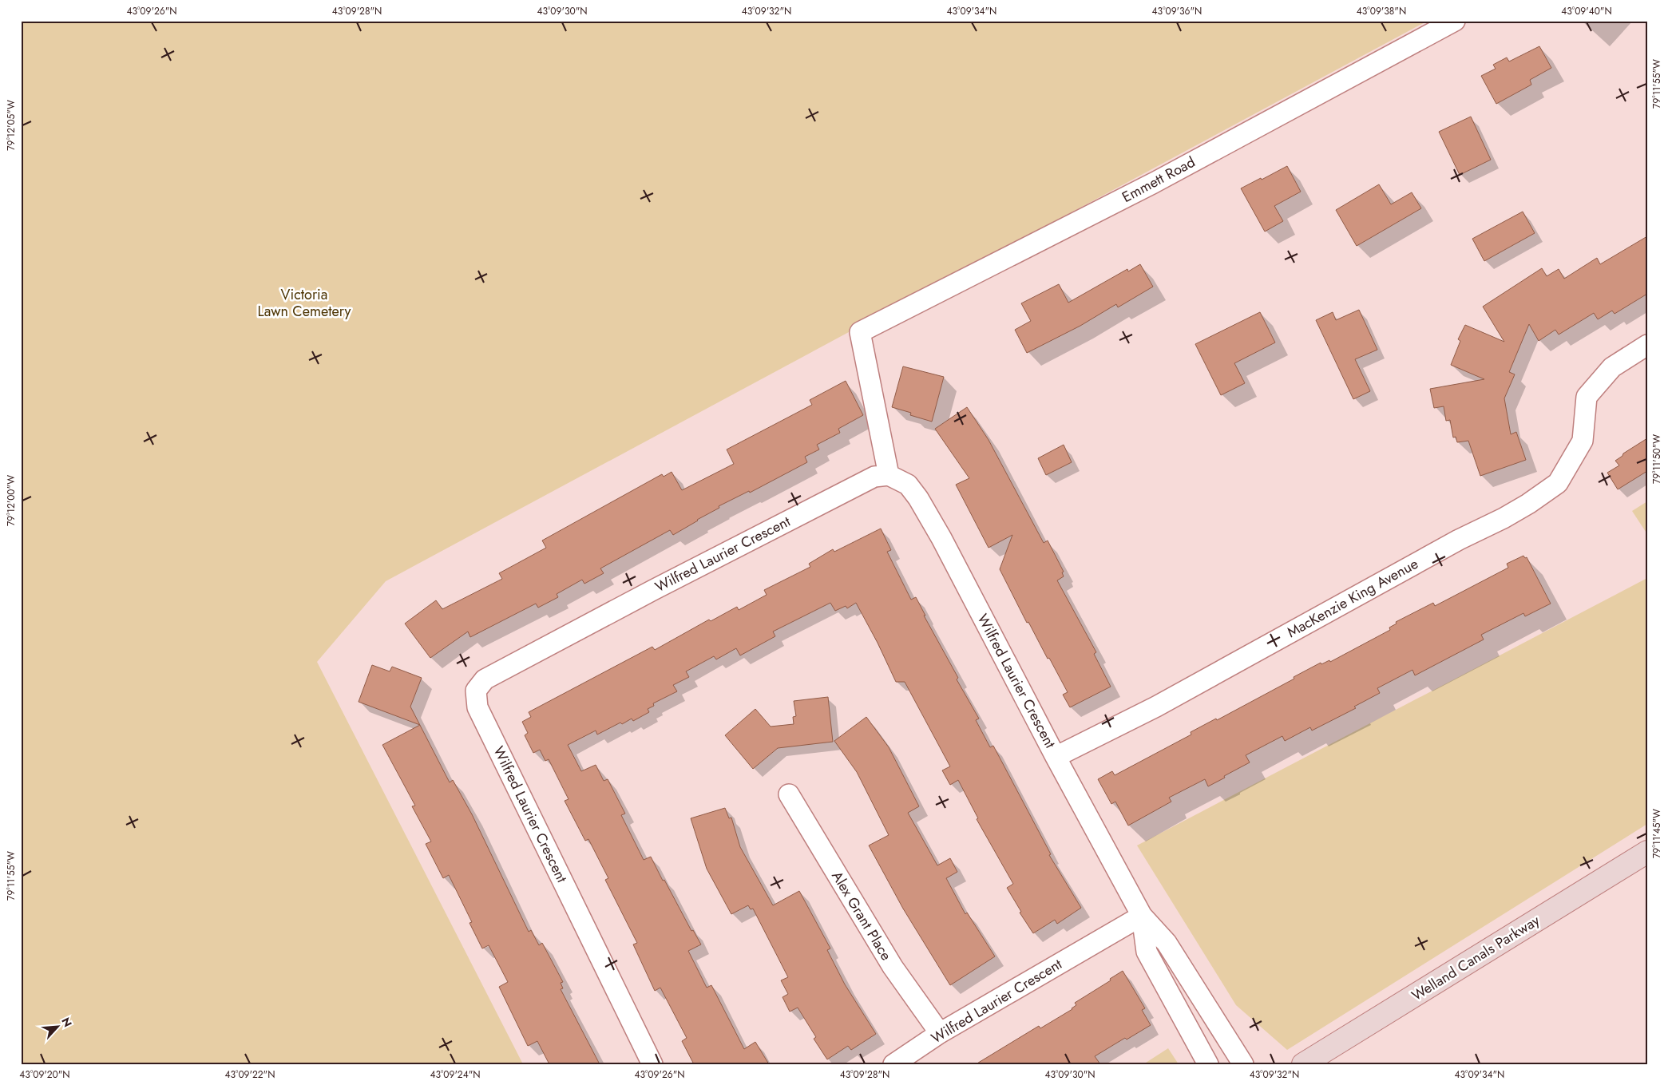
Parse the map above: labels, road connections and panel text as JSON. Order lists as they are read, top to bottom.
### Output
{
  "streets": {
    "main road": ["Welland Canals Parkway"],
    "street": [
      "Emmett Road",
      "Wilfred Laurier Crescent",
      "MacKenzie King Avenue",
      "Alex Grant Place"
    ]
  },
  "crossings": [
    ["Emmett Road", "Wilfred Laurier Crescent"],
    ["Wilfred Laurier Crescent", "MacKenzie King Avenue"],
    ["Wilfred Laurier Crescent", "Alex Grant Place"]
  ],
  "parks": ["Victoria Lawn Cemetery"],
  "north": "top right",
  "coordinates": [
    "43°09'26\"N",
    "43°09'28\"N",
    "43°09'30\"N",
    "43°09'32\"N",
    "43°09'34\"N",
    "43°09'36\"N",
    "43°09'38\"N",
    "43°09'40\"N",
    "79°11'55\"W",
    "79°12'05\"W",
    "79°11'50\"W",
    "79°12'00\"W",
    "79°11'45\"W",
    "43°09'20\"N",
    "43°09'22\"N",
    "43°09'24\"N"
  ]
}
